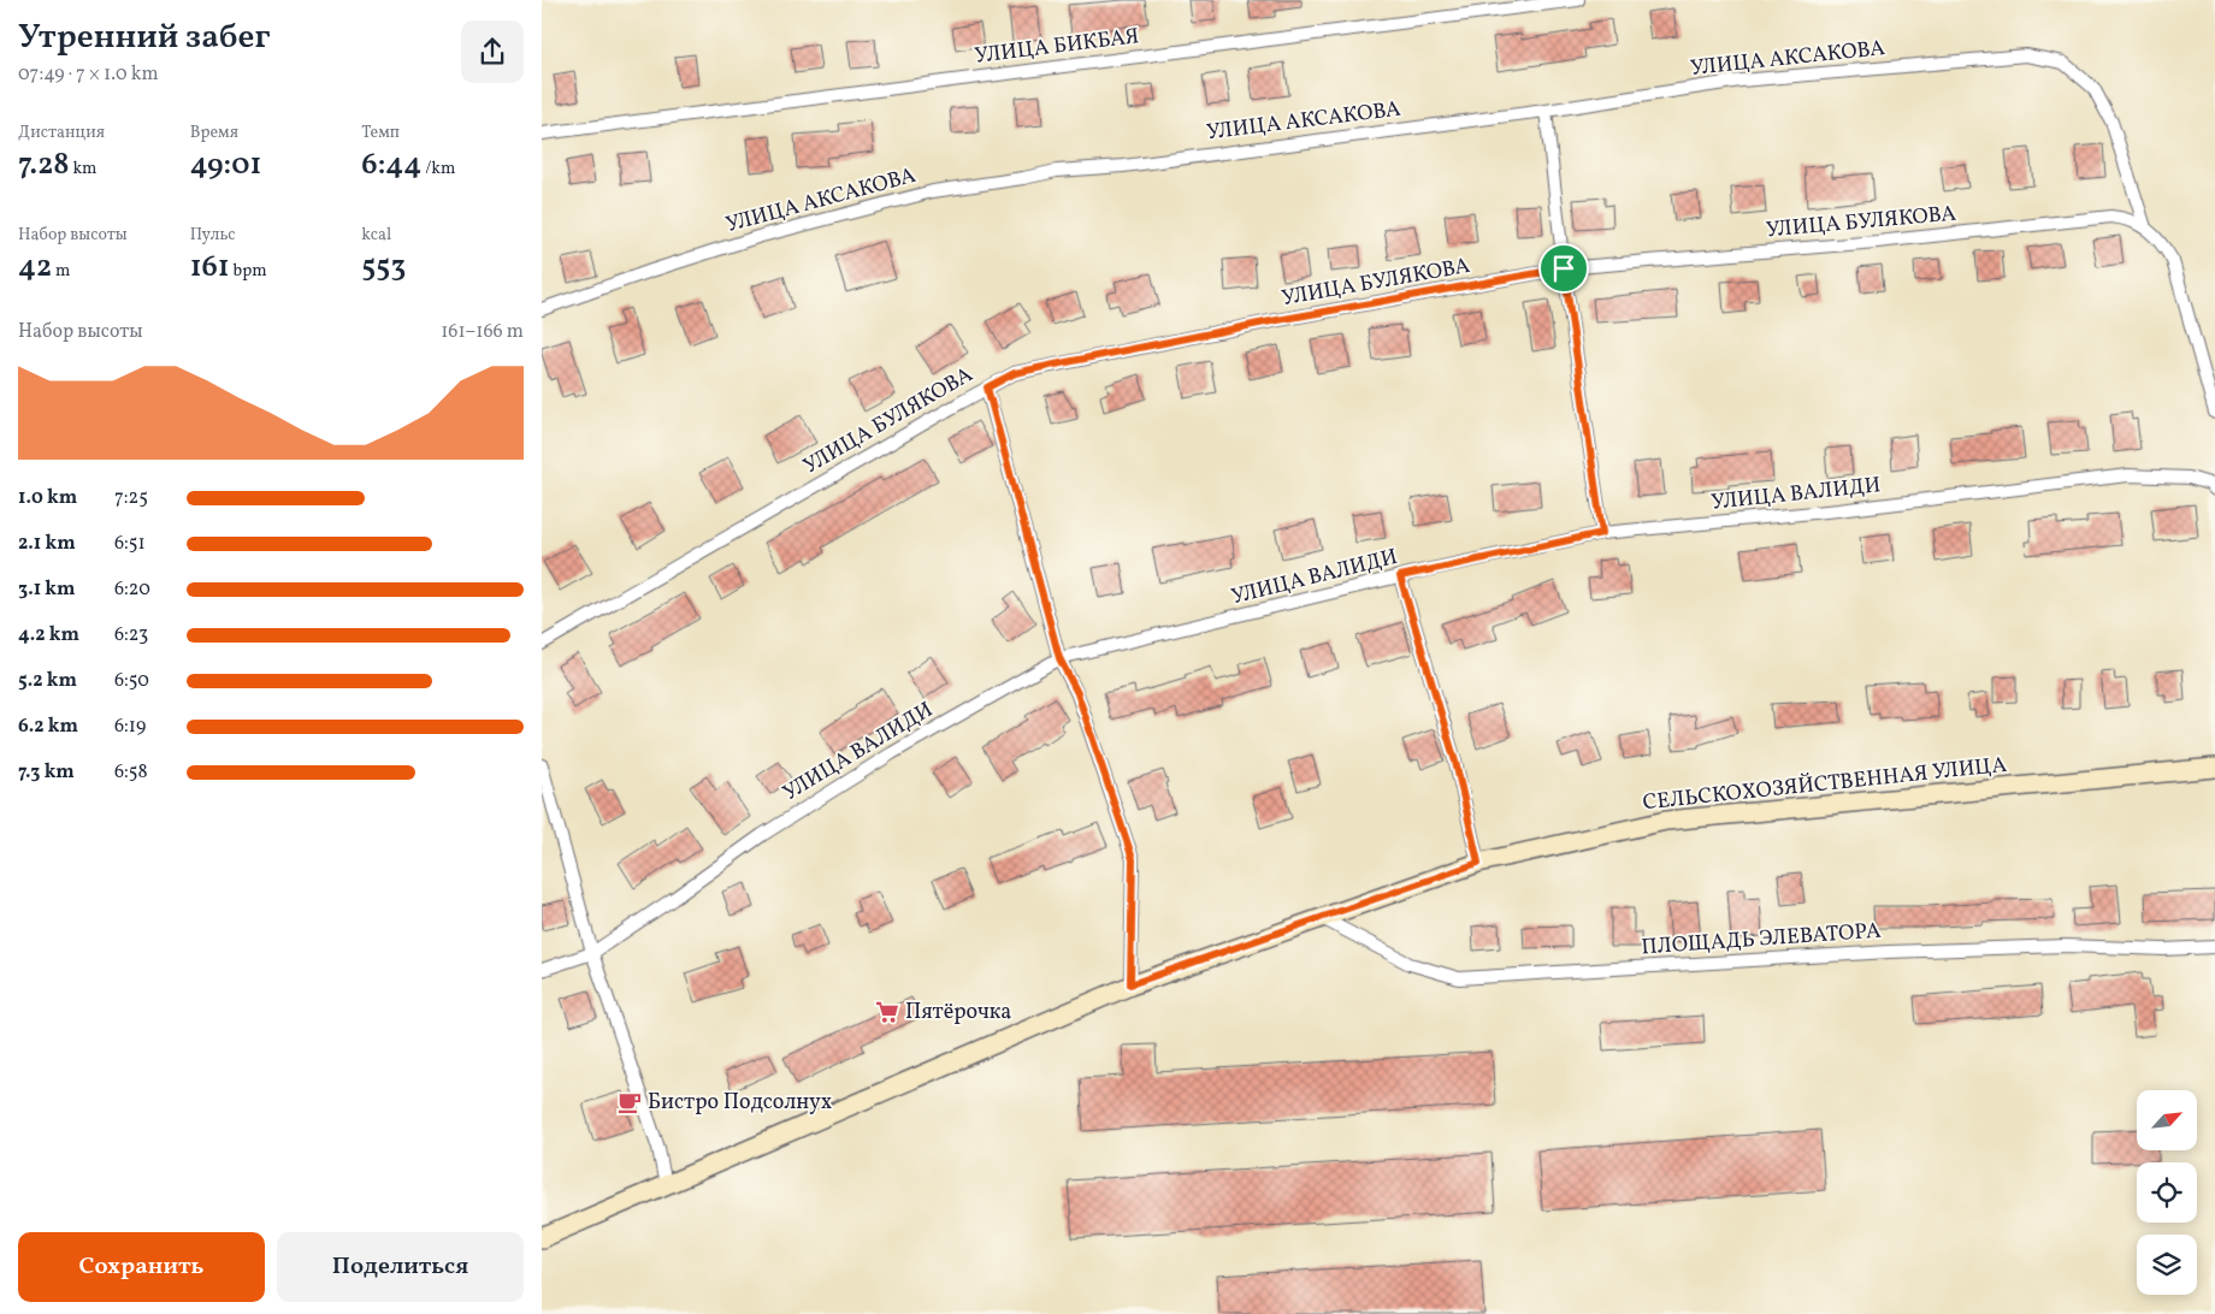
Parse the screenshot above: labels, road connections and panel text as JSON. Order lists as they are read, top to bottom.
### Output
{
  "streets": {
    "main road": ["СЕЛЬСКОХОЗЯЙСТВЕННАЯ УЛИЦА"],
    "street": [
      "УЛИЦА БИКБАЯ",
      "УЛИЦА АКСАКОВА",
      "УЛИЦА БУЛЯКОВА",
      "УЛИЦА ВАЛИДИ",
      "ПЛОЩАДЬ ЭЛЕВАТОРА"
    ]
  },
  "crossings": [
    ["УЛИЦА АКСАКОВА", "УЛИЦА БУЛЯКОВА"],
    ["СЕЛЬСКОХОЗЯЙСТВЕННАЯ УЛИЦА", "ПЛОЩАДЬ ЭЛЕВАТОРА"]
  ],
  "places": {
    "supermarket": ["Пятёрочка"],
    "cafe": ["Бистро Подсолнух"]
  },
  "north": "top right",
  "page": {
    "heading": ["Утренний забег", "07:49 · 7 × 1.0 km"],
    "stats": [
      ["Дистанция", "7.28 km"],
      ["Время", "49:01"],
      ["Темп", "6:44 /km"],
      ["Набор высоты", "42 m"],
      ["Пульс", "161 bpm"],
      ["kcal", "553"]
    ],
    "chart": ["Набор высоты", "161–166 m"],
    "list": [
      {
        "name": "1.0 km",
        "note": "7:25"
      },
      {
        "name": "2.1 km",
        "note": "6:51"
      },
      {
        "name": "3.1 km",
        "note": "6:20"
      },
      {
        "name": "4.2 km",
        "note": "6:23"
      },
      {
        "name": "5.2 km",
        "note": "6:50"
      },
      {
        "name": "6.2 km",
        "note": "6:19"
      },
      {
        "name": "7.3 km",
        "note": "6:58"
      }
    ],
    "buttons": ["Сохранить", "Поделиться"]
  }
}
